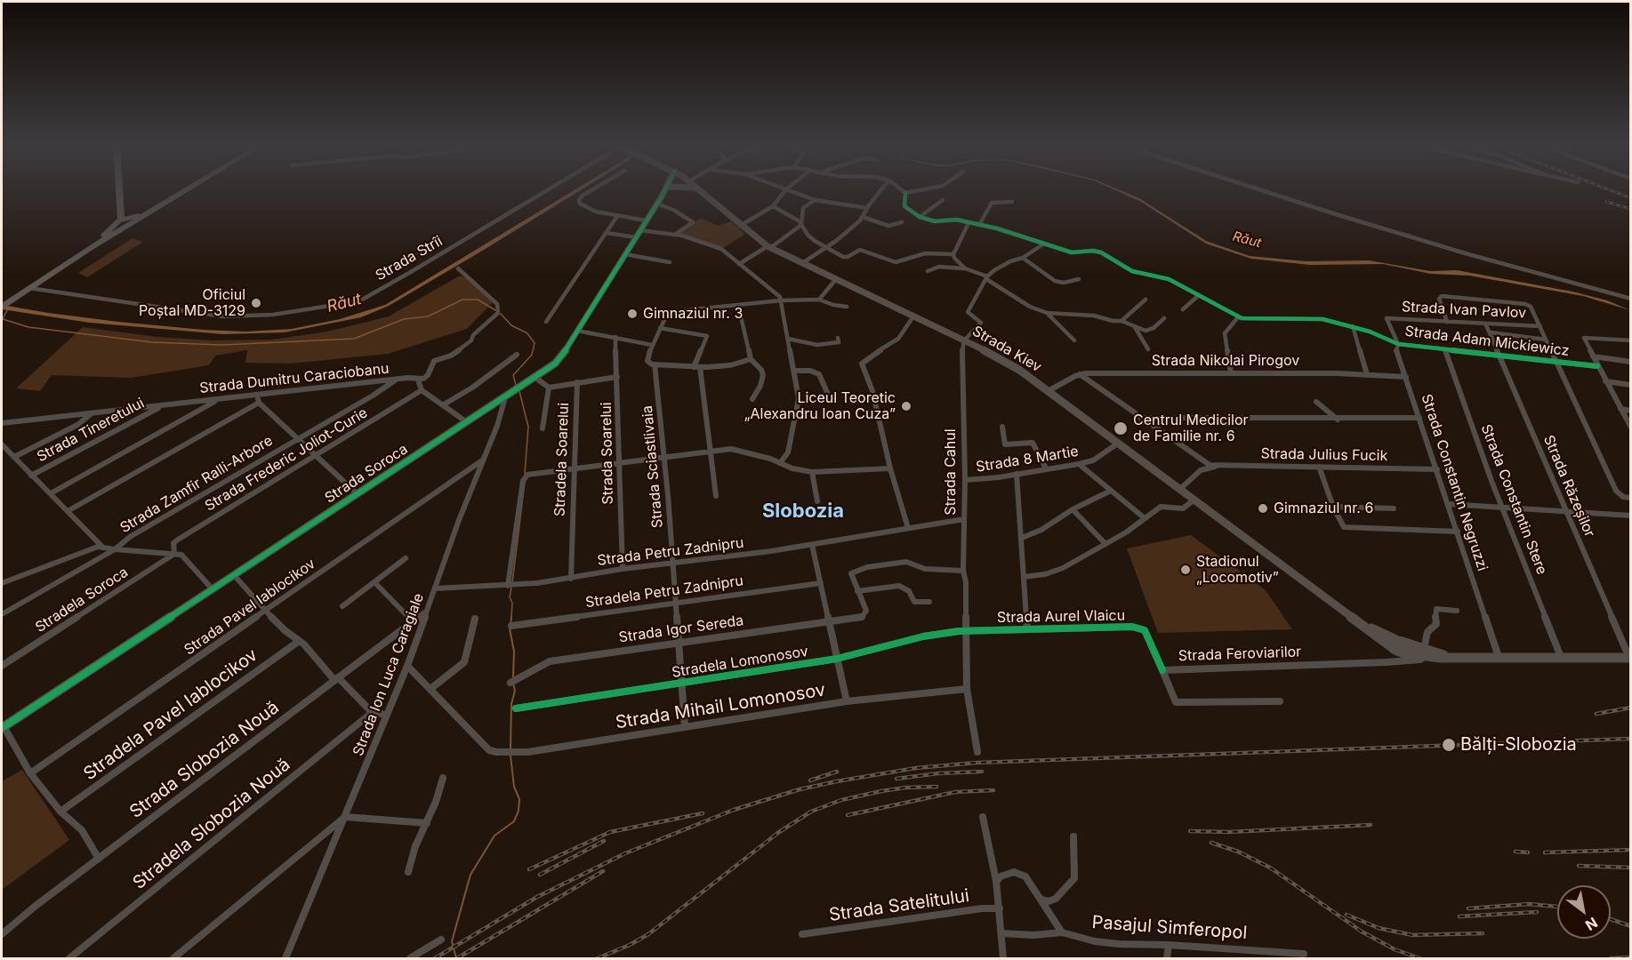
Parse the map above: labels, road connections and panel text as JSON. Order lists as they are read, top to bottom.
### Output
{
  "streets": {
    "main road": ["Strada Kiev", "Strada Soroca"],
    "street": [
      "Strada Strîi",
      "Strada Ivan Pavlov",
      "Strada Adam Mickiewicz",
      "Strada Nikolai Pirogov",
      "Strada Dumitru Caraciobanu",
      "Strada Tineretului",
      "Strada Soarelui",
      "Strada Julius Fucik",
      "Strada Frederic Joliot-Curie",
      "Stradela Soarelui",
      "Strada 8 Martie",
      "Strada Sciastlivaia",
      "Strada Cahul",
      "Strada Constantin Negruzzi",
      "Strada Zamfir Ralli-Arbore",
      "Strada Răzeșilor",
      "Strada Constantin Stere",
      "Strada Petru Zadnipru",
      "Stradela Petru Zadnipru",
      "Stradela Sorocа",
      "Strada Pavel Iablocikov",
      "Strada Aurel Vlaicu",
      "Strada Igor Sereda",
      "Strada Feroviarilor",
      "Stradela Lomonosov",
      "Strada Ion Luca Caragiale",
      "Strada Mihail Lomonosov",
      "Stradela Pavel Iablocikov",
      "Strada Slobozia Nouă",
      "Stradela Slobozia Nouă",
      "Strada Satelitului",
      "Pasajul Simferopol"
    ]
  },
  "crossings": [
    ["Strada Ivan Pavlov", "Strada Constantin Negruzzi"],
    ["Strada Ivan Pavlov", "Strada Răzeșilor"],
    ["Strada Adam Mickiewicz", "Strada Constantin Negruzzi"],
    ["Strada Adam Mickiewicz", "Strada Răzeșilor"],
    ["Strada Adam Mickiewicz", "Strada Constantin Stere"],
    ["Strada Kiev", "Strada Nikolai Pirogov"],
    ["Strada Kiev", "Strada 8 Martie"],
    ["Strada Kiev", "Strada Cahul"],
    ["Strada Kiev", "Strada Constantin Negruzzi"],
    ["Strada Kiev", "Strada Feroviarilor"],
    ["Strada Nikolai Pirogov", "Strada Julius Fucik"],
    ["Strada Nikolai Pirogov", "Strada Constantin Negruzzi"],
    ["Strada Dumitru Caraciobanu", "Strada Tineretului"],
    ["Strada Dumitru Caraciobanu", "Strada Zamfir Ralli-Arbore"],
    ["Strada Soarelui", "Stradela Soarelui"],
    ["Strada Soarelui", "Strada Petru Zadnipru"],
    ["Strada Julius Fucik", "Strada Constantin Negruzzi"],
    ["Strada Frederic Joliot-Curie", "Stradela Sorocа"],
    ["Stradela Soarelui", "Strada Petru Zadnipru"],
    ["Strada 8 Martie", "Strada Cahul"],
    ["Strada 8 Martie", "Strada Aurel Vlaicu"],
    ["Strada Sciastlivaia", "Strada Petru Zadnipru"],
    ["Strada Sciastlivaia", "Stradela Petru Zadnipru"],
    ["Strada Sciastlivaia", "Strada Igor Sereda"],
    ["Strada Sciastlivaia", "Stradela Lomonosov"],
    ["Strada Sciastlivaia", "Strada Mihail Lomonosov"],
    ["Strada Cahul", "Strada Petru Zadnipru"],
    ["Strada Cahul", "Strada Aurel Vlaicu"],
    ["Strada Cahul", "Stradela Lomonosov"],
    ["Strada Cahul", "Strada Mihail Lomonosov"],
    ["Strada Soroca", "Strada Ion Luca Caragiale"],
    ["Strada Petru Zadnipru", "Strada Ion Luca Caragiale"],
    ["Strada Pavel Iablocikov", "Strada Ion Luca Caragiale"],
    ["Strada Aurel Vlaicu", "Strada Feroviarilor"],
    ["Strada Aurel Vlaicu", "Stradela Lomonosov"],
    ["Strada Ion Luca Caragiale", "Strada Slobozia Nouă"]
  ],
  "districts": ["Slobozia"],
  "water": ["Răut"],
  "places": [
    "Oficiul Poștal MD-3129",
    "Gimnaziul nr. 3",
    "Liceul Teoretic „Alexandru Ioan Cuza”",
    "Centrul Medicilor de Familie nr. 6",
    "Gimnaziul nr. 6",
    "Stadionul „Locomotiv”",
    "Bălți-Slobozia"
  ],
  "north": "bottom right"
}
